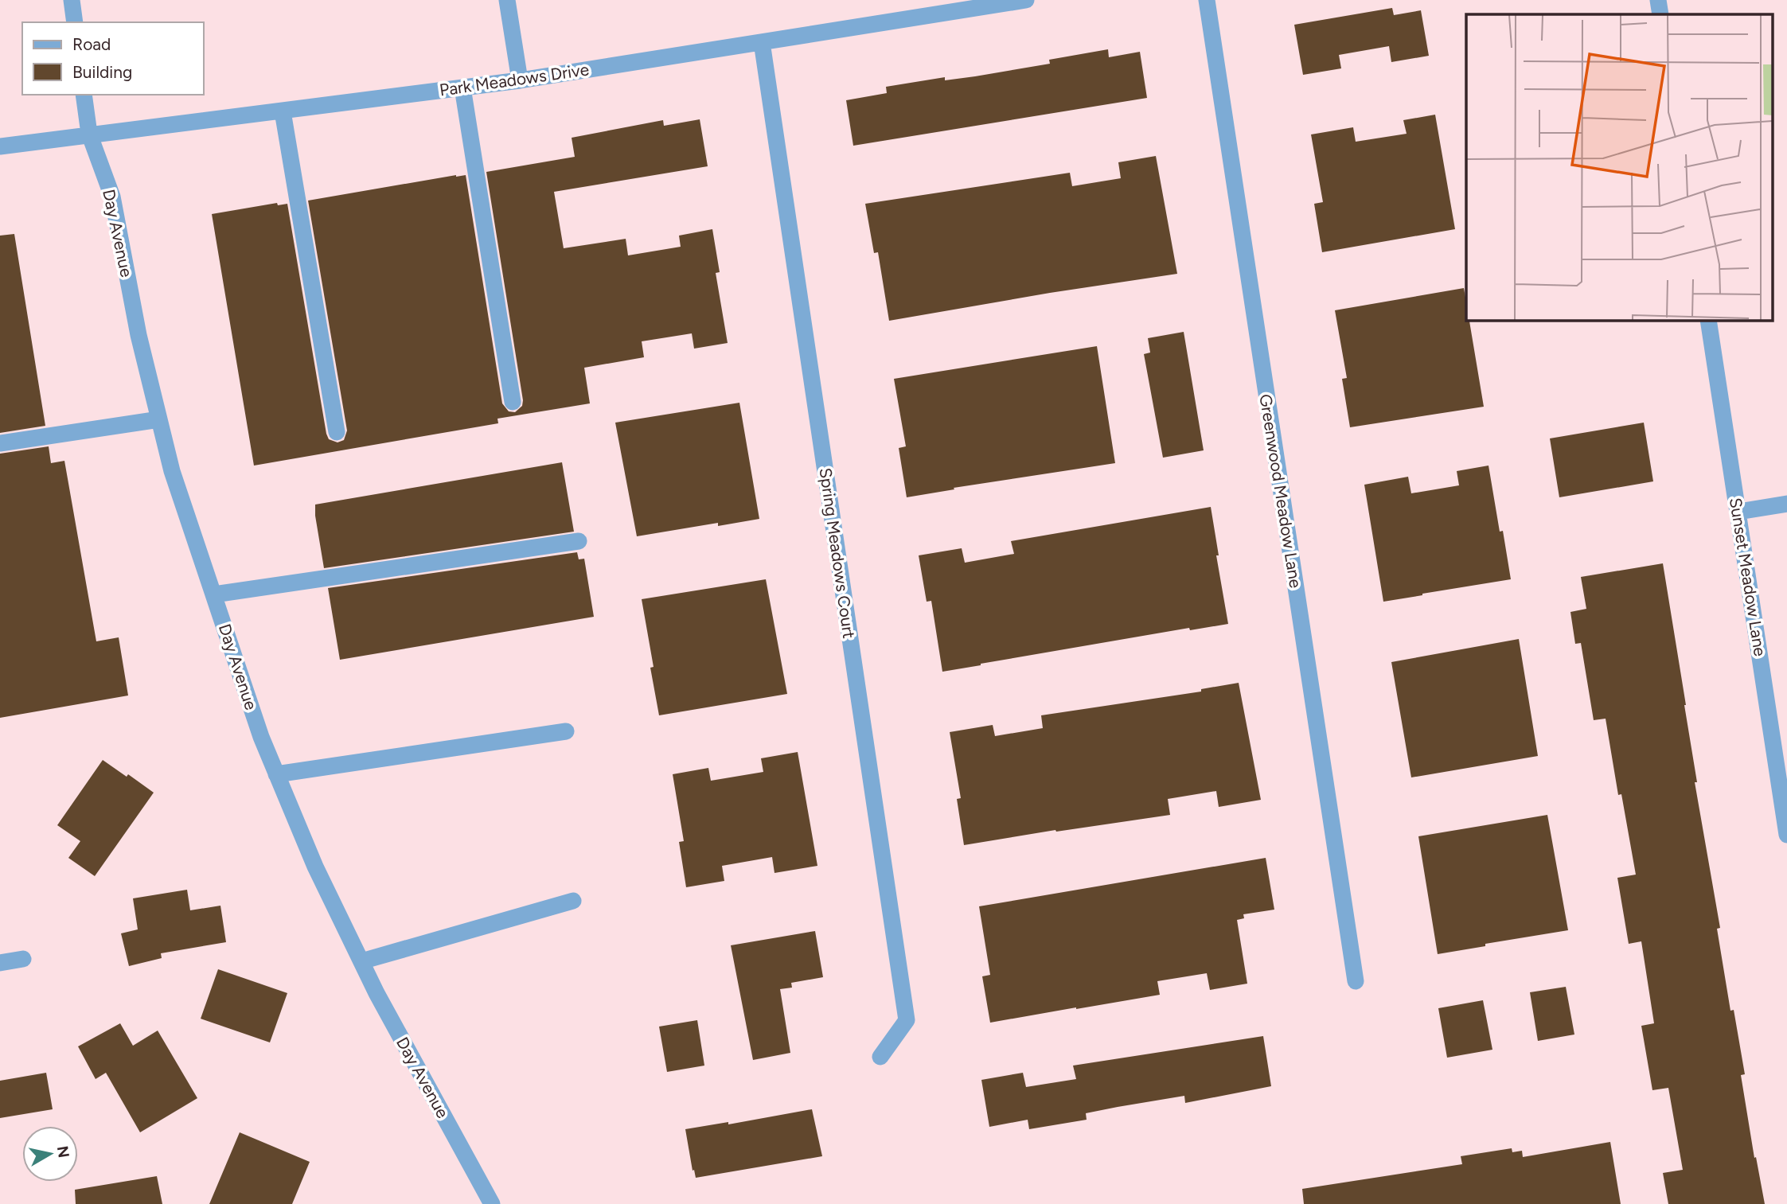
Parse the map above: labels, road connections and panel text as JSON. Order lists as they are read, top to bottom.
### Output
{
  "streets": {
    "street": [
      "Park Meadows Drive",
      "Day Avenue",
      "Greenwood Meadow Lane",
      "Spring Meadows Court",
      "Sunset Meadow Lane"
    ]
  },
  "crossings": [
    ["Park Meadows Drive", "Day Avenue"],
    ["Park Meadows Drive", "Spring Meadows Court"]
  ],
  "legend": ["Road", "Building"],
  "north": "right"
}
